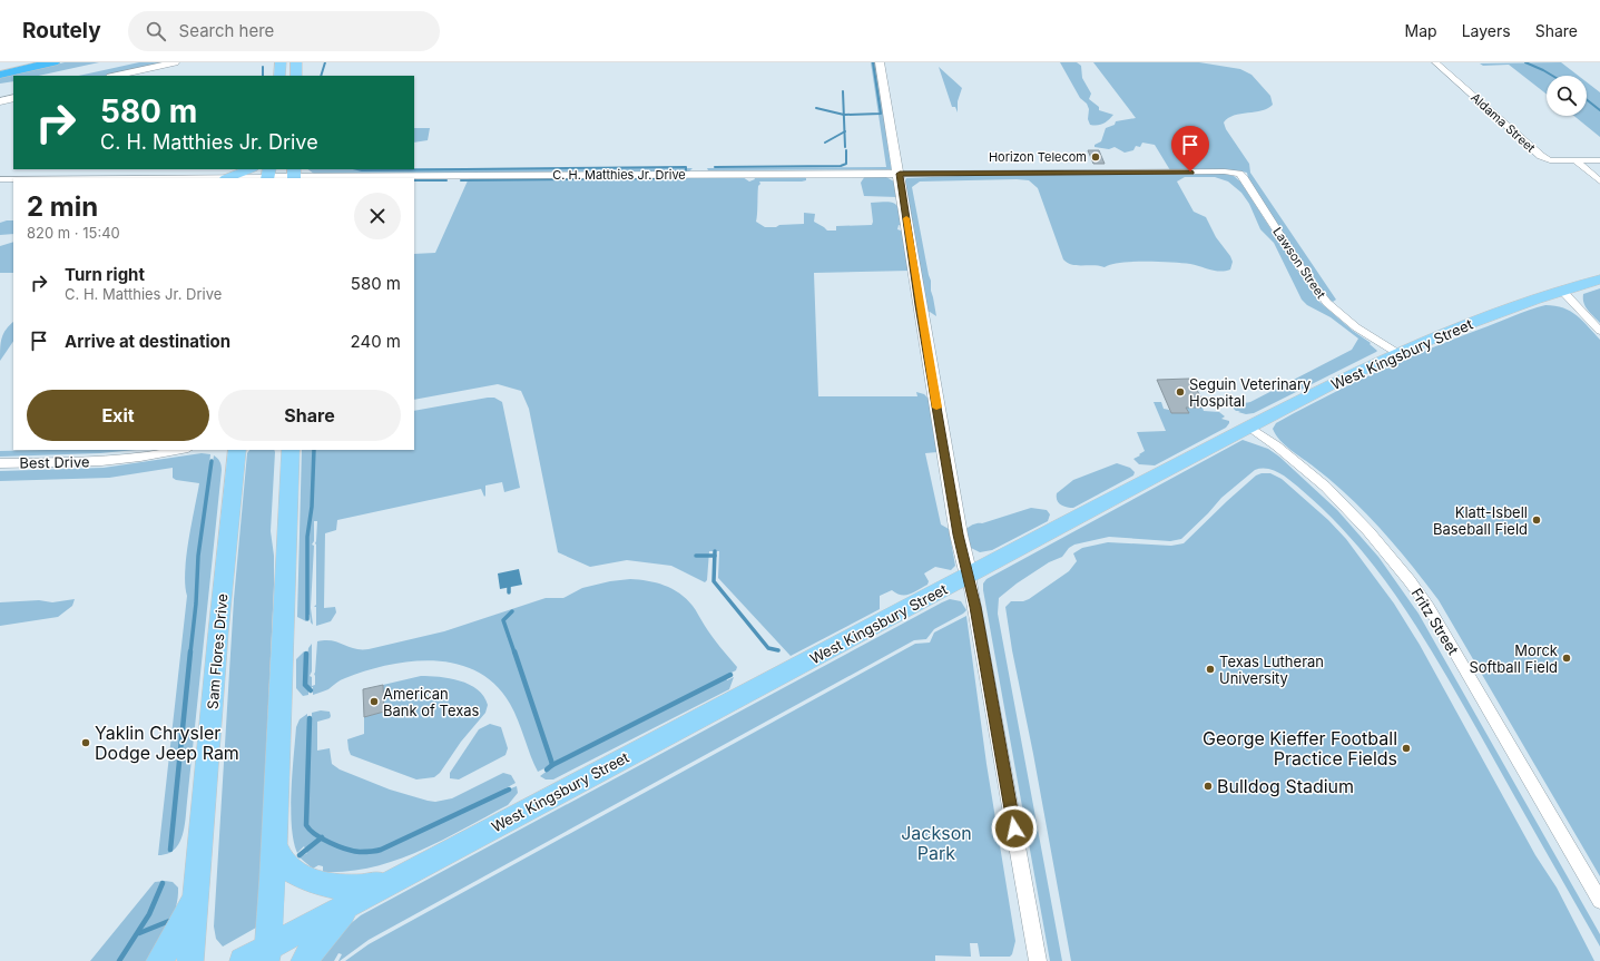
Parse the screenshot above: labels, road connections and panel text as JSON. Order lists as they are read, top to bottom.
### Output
{
  "streets": {
    "main road": ["West Kingsbury Street", "Sam Flores Drive"],
    "street": [
      "Aldama Street",
      "C. H. Matthies Jr. Drive",
      "Lawson Street",
      "Best Drive",
      "Fritz Street"
    ]
  },
  "crossings": [
    ["C. H. Matthies Jr. Drive", "Lawson Street"],
    ["Lawson Street", "West Kingsbury Street"],
    ["West Kingsbury Street", "Fritz Street"]
  ],
  "parks": ["Jackson Park"],
  "places": [
    "Horizon Telecom",
    "Seguin Veterinary Hospital",
    "Klatt-Isbell Baseball Field",
    "Morck Softball Field",
    "Texas Lutheran University",
    "American Bank of Texas",
    "Yaklin Chrysler Dodge Jeep Ram",
    "George Kieffer Football Practice Fields",
    "Bulldog Stadium"
  ],
  "page": {
    "header": "Routely",
    "search": "Search here",
    "nav": ["Map", "Layers", "Share"],
    "turn": ["580 m", "C. H. Matthies Jr. Drive"],
    "heading": ["2 min", "820 m · 15:40"],
    "list": [
      {
        "name": "Turn right",
        "note": "C. H. Matthies Jr. Drive",
        "value": "580 m"
      },
      {
        "name": "Arrive at destination",
        "value": "240 m"
      }
    ],
    "buttons": ["Exit", "Share"]
  }
}
